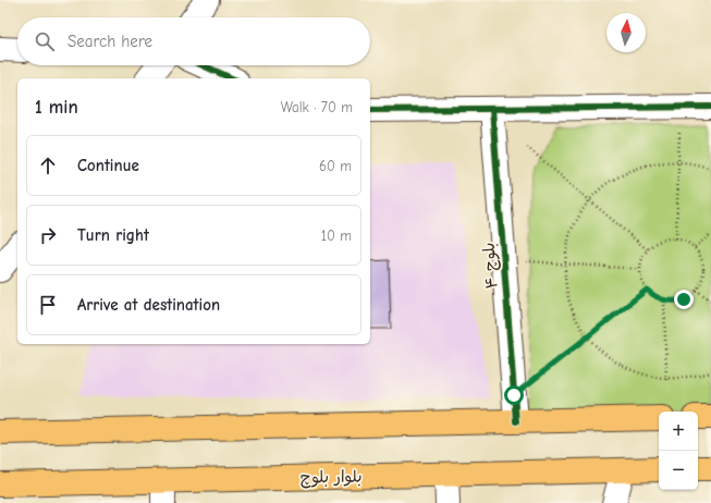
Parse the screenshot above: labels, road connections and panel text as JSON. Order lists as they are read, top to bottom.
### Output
{
  "streets": {
    "main road": ["بلوار بلوچ"],
    "street": ["بلوچ ۴"]
  },
  "north": "top",
  "page": {
    "search": "Search here",
    "heading": ["1 min", "Walk · 70 m"],
    "list": [
      ["Continue", "60 m"],
      ["Turn right", "10 m"],
      "Arrive at destination"
    ],
    "map_buttons": ["+", "−"]
  }
}
